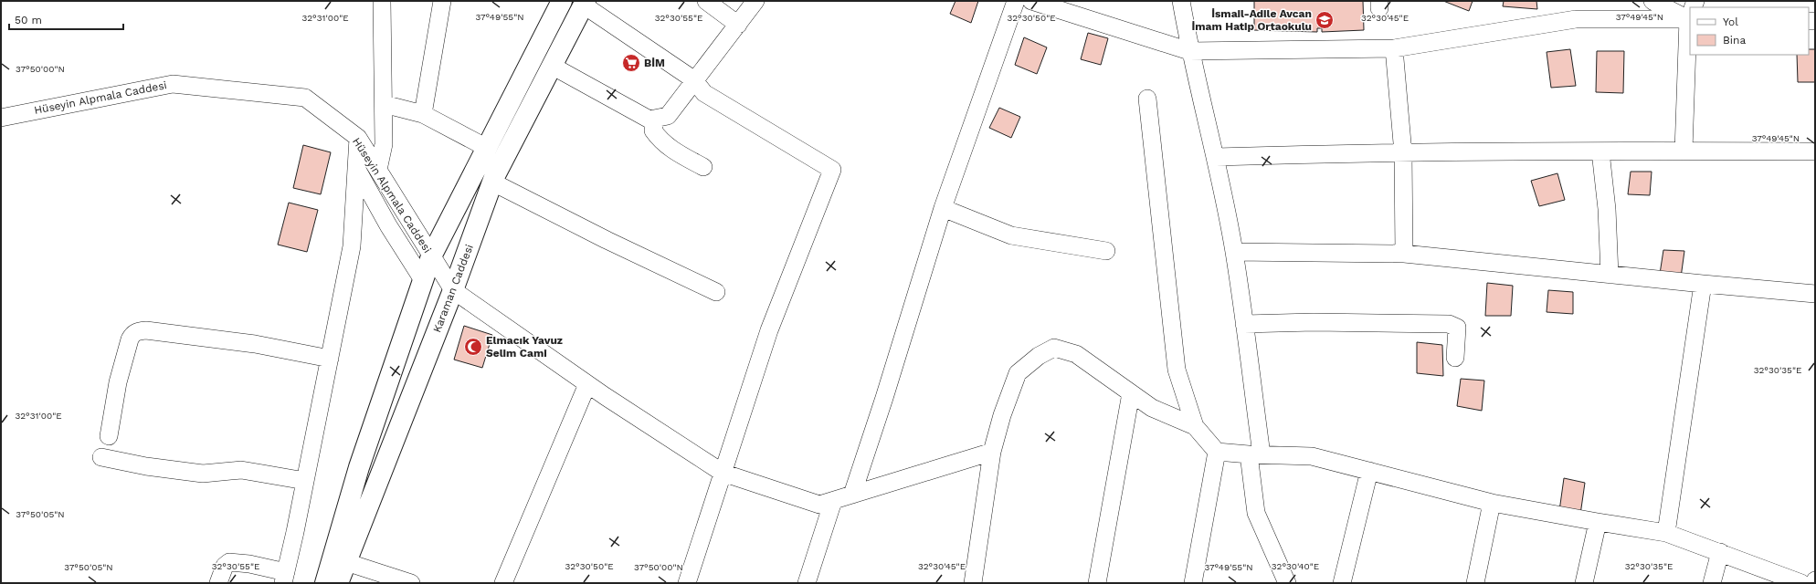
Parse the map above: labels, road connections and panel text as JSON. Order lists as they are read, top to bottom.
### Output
{
  "streets": {
    "main road": ["Karaman Caddesi"],
    "street": ["Hüseyin Alpmala Caddesi"]
  },
  "crossings": [
    ["Hüseyin Alpmala Caddesi", "Karaman Caddesi"]
  ],
  "places": {
    "school or university": ["İsmail-Adile Avcan İmam Hatip Ortaokulu"],
    "supermarket": ["BİM"],
    "mosque": ["Elmacık Yavuz Selim Cami"]
  },
  "legend": ["Yol", "Bina"],
  "scale_bar": "50 m",
  "coordinates": [
    "37°49'45\"N",
    "37°49'55\"N",
    "32°31'00\"E",
    "32°30'55\"E",
    "32°30'50\"E",
    "32°30'45\"E",
    "37°50'00\"N",
    "32°30'35\"E",
    "37°50'05\"N",
    "32°30'40\"E"
  ]
}
